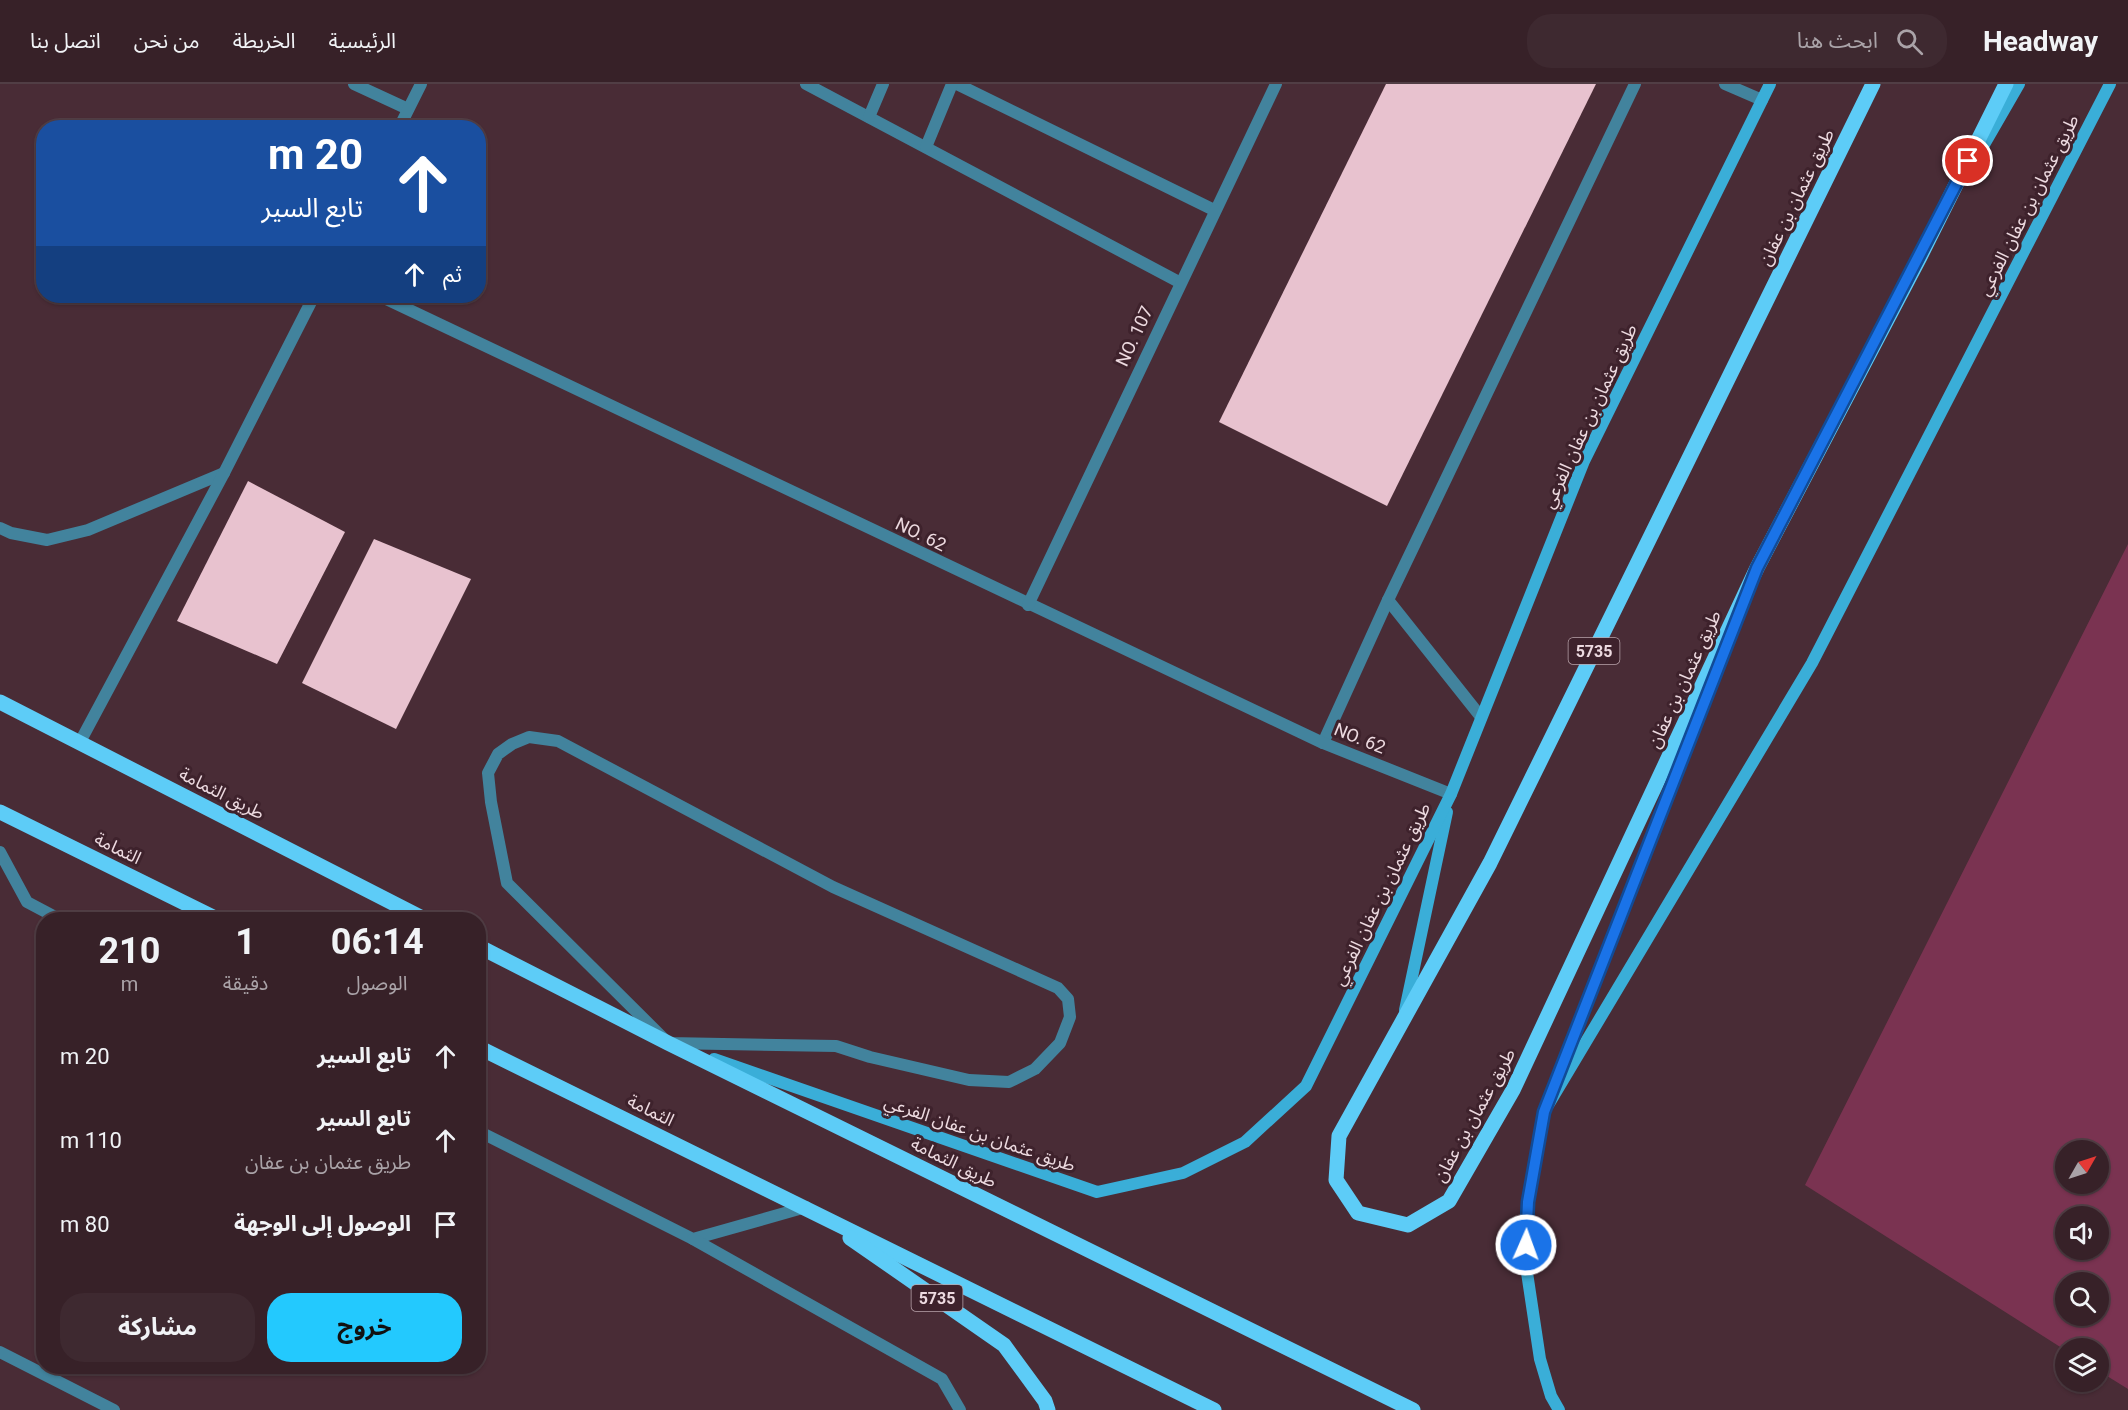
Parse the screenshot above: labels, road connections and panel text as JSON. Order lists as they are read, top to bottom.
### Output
{
  "streets": {
    "main road": [
      "طريق عثمان بن عفان",
      "طريق عثمان بن عفان الفرعي",
      "5735",
      "طريق الثمامة",
      "الثمامة"
    ],
    "street": ["NO. 107", "NO. 62"]
  },
  "crossings": [
    ["طريق عثمان بن عفان الفرعي", "NO. 62"],
    ["طريق عثمان بن عفان الفرعي", "طريق الثمامة"],
    ["NO. 107", "NO. 62"],
    ["5735", "الثمامة"]
  ],
  "north": "top right",
  "page": {
    "header": "Headway",
    "search": "ابحث هنا",
    "nav": [
      "الرئيسية",
      "الخريطة",
      "من نحن",
      "اتصل بنا"
    ],
    "turn": ["20 m", "تابع السير"],
    "then": "ثم",
    "eta": [
      "06:14",
      "الوصول",
      "1",
      "دقيقة",
      "210",
      "m"
    ],
    "list": [
      {
        "name": "تابع السير",
        "value": "20 m"
      },
      {
        "name": "تابع السير",
        "note": "طريق عثمان بن عفان",
        "value": "110 m"
      },
      {
        "name": "الوصول إلى الوجهة",
        "value": "80 m"
      }
    ],
    "buttons": ["خروج", "مشاركة"]
  }
}
